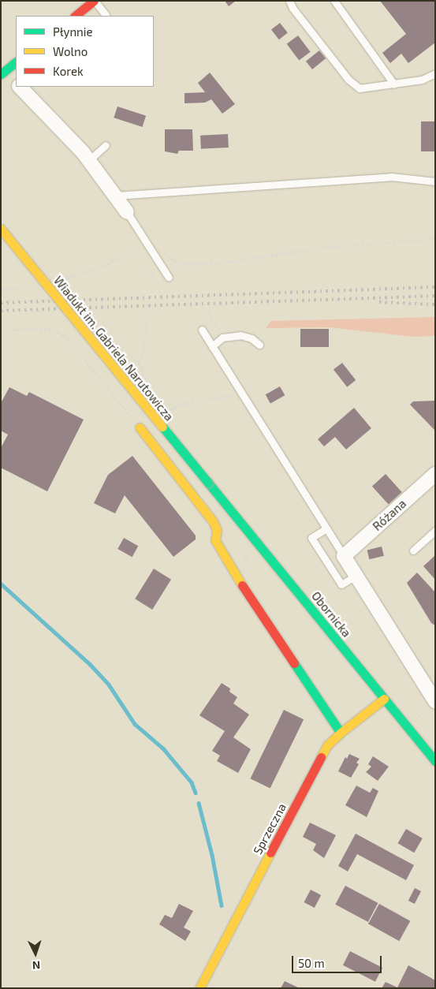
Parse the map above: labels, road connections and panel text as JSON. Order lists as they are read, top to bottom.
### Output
{
  "streets": {
    "street": [
      "Wiadukt im. Gabriela Narutowicza",
      "Różana",
      "Obornicka",
      "Sprzeczna"
    ]
  },
  "crossings": [
    ["Wiadukt im. Gabriela Narutowicza", "Obornicka"],
    ["Obornicka", "Sprzeczna"]
  ],
  "legend": ["Płynnie", "Wolno", "Korek"],
  "scale_bar": "50 m",
  "north": "bottom"
}
